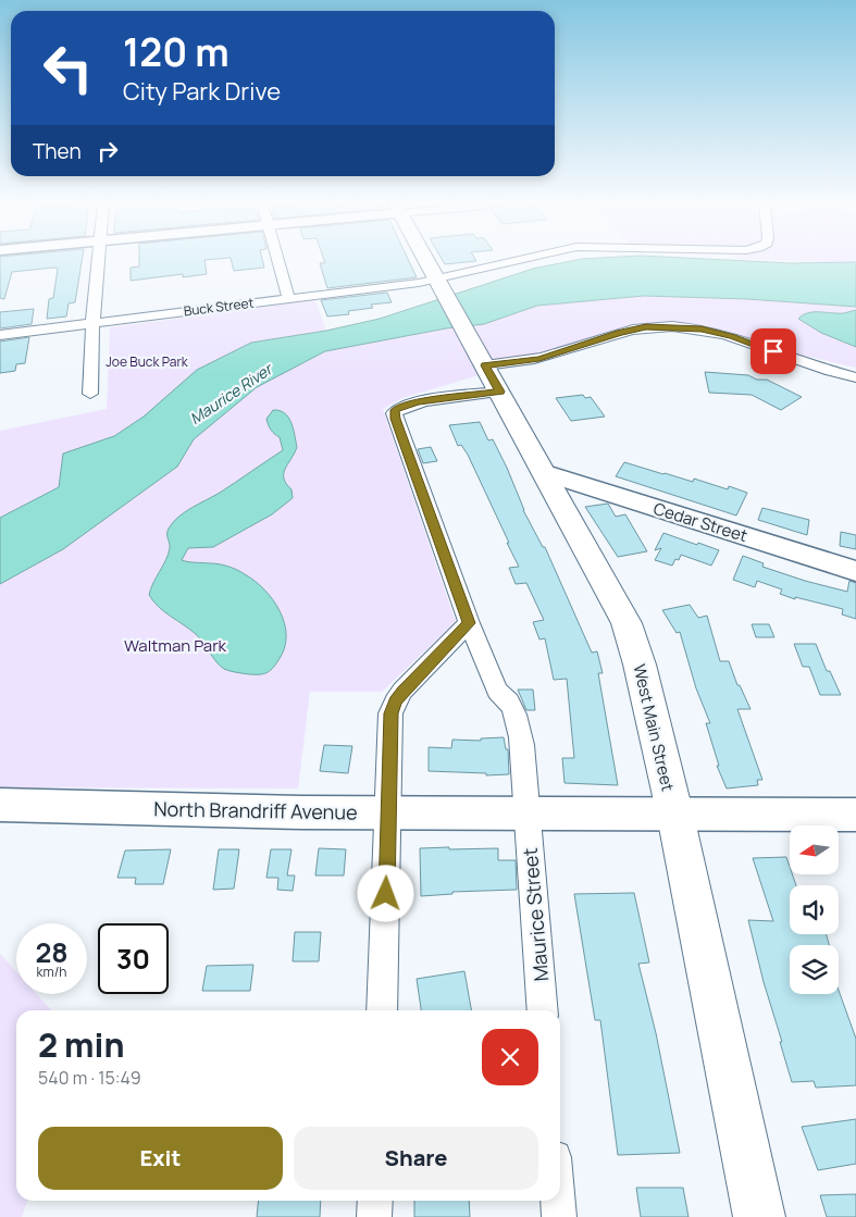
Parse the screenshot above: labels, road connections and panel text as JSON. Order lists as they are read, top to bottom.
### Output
{
  "streets": {
    "highway": ["West Main Street"],
    "main road": ["Cedar Street", "North Brandriff Avenue"],
    "street": ["Buck Street", "Maurice Street"]
  },
  "crossings": [
    ["Buck Street", "West Main Street"],
    ["Cedar Street", "West Main Street"],
    ["West Main Street", "North Brandriff Avenue"],
    ["West Main Street", "Maurice Street"],
    ["North Brandriff Avenue", "Maurice Street"]
  ],
  "water": ["Maurice River"],
  "parks": ["Joe Buck Park", "Waltman Park"],
  "north": "left",
  "page": {
    "turn": ["120 m", "City Park Drive"],
    "then": "Then",
    "speed": "28 km/h",
    "limit": "30",
    "heading": ["2 min", "540 m · 15:49"],
    "buttons": ["Exit", "Share"]
  }
}
